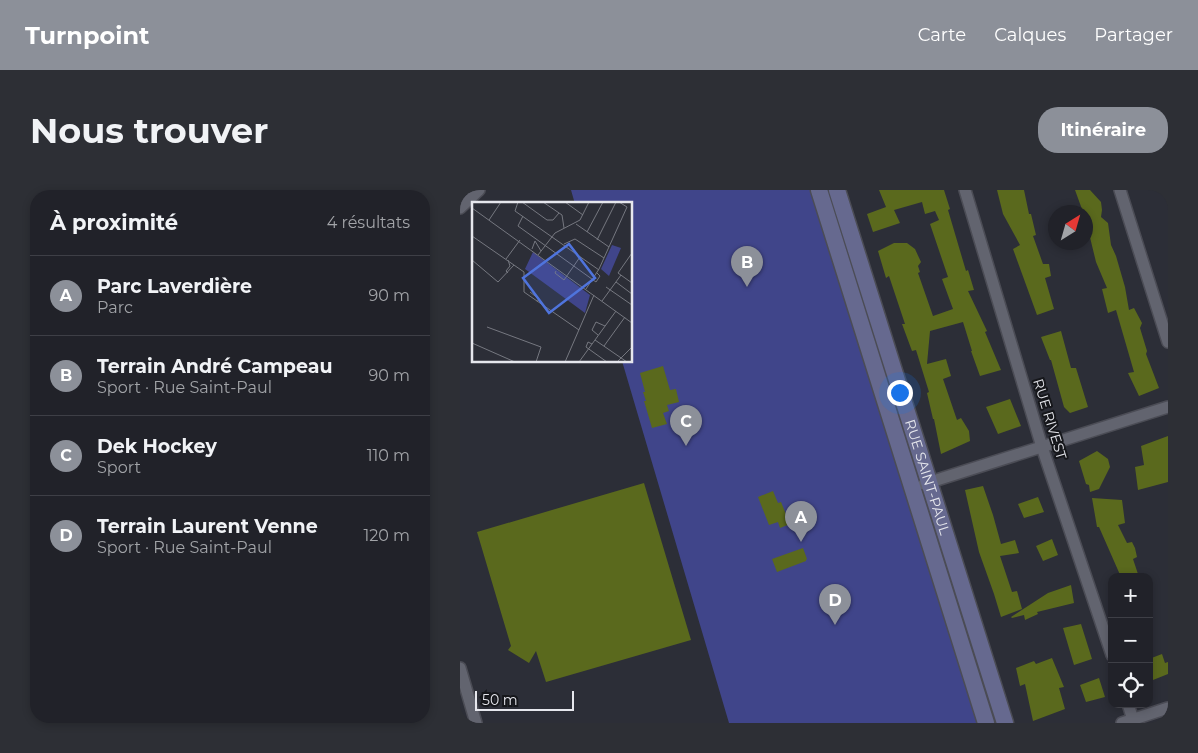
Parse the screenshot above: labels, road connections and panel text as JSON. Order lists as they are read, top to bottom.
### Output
{
  "streets": {
    "street": ["RUE RIVEST", "RUE SAINT-PAUL"]
  },
  "scale_bar": "50 m",
  "north": "top right",
  "page": {
    "header": "Turnpoint",
    "nav": ["Carte", "Calques", "Partager"],
    "buttons": "Itinéraire",
    "title": "Nous trouver",
    "heading": ["À proximité", "4 résultats"],
    "pins": [
      "B",
      "C",
      "A",
      "D"
    ],
    "list": [
      {
        "mark": "A",
        "name": "Parc Laverdière",
        "note": "Parc",
        "value": "90 m"
      },
      {
        "mark": "B",
        "name": "Terrain André Campeau",
        "note": "Sport · Rue Saint-Paul",
        "value": "90 m"
      },
      {
        "mark": "C",
        "name": "Dek Hockey",
        "note": "Sport",
        "value": "110 m"
      },
      {
        "mark": "D",
        "name": "Terrain Laurent Venne",
        "note": "Sport · Rue Saint-Paul",
        "value": "120 m"
      }
    ],
    "map_buttons": ["+", "−"],
    "scale": "50 m"
  }
}
